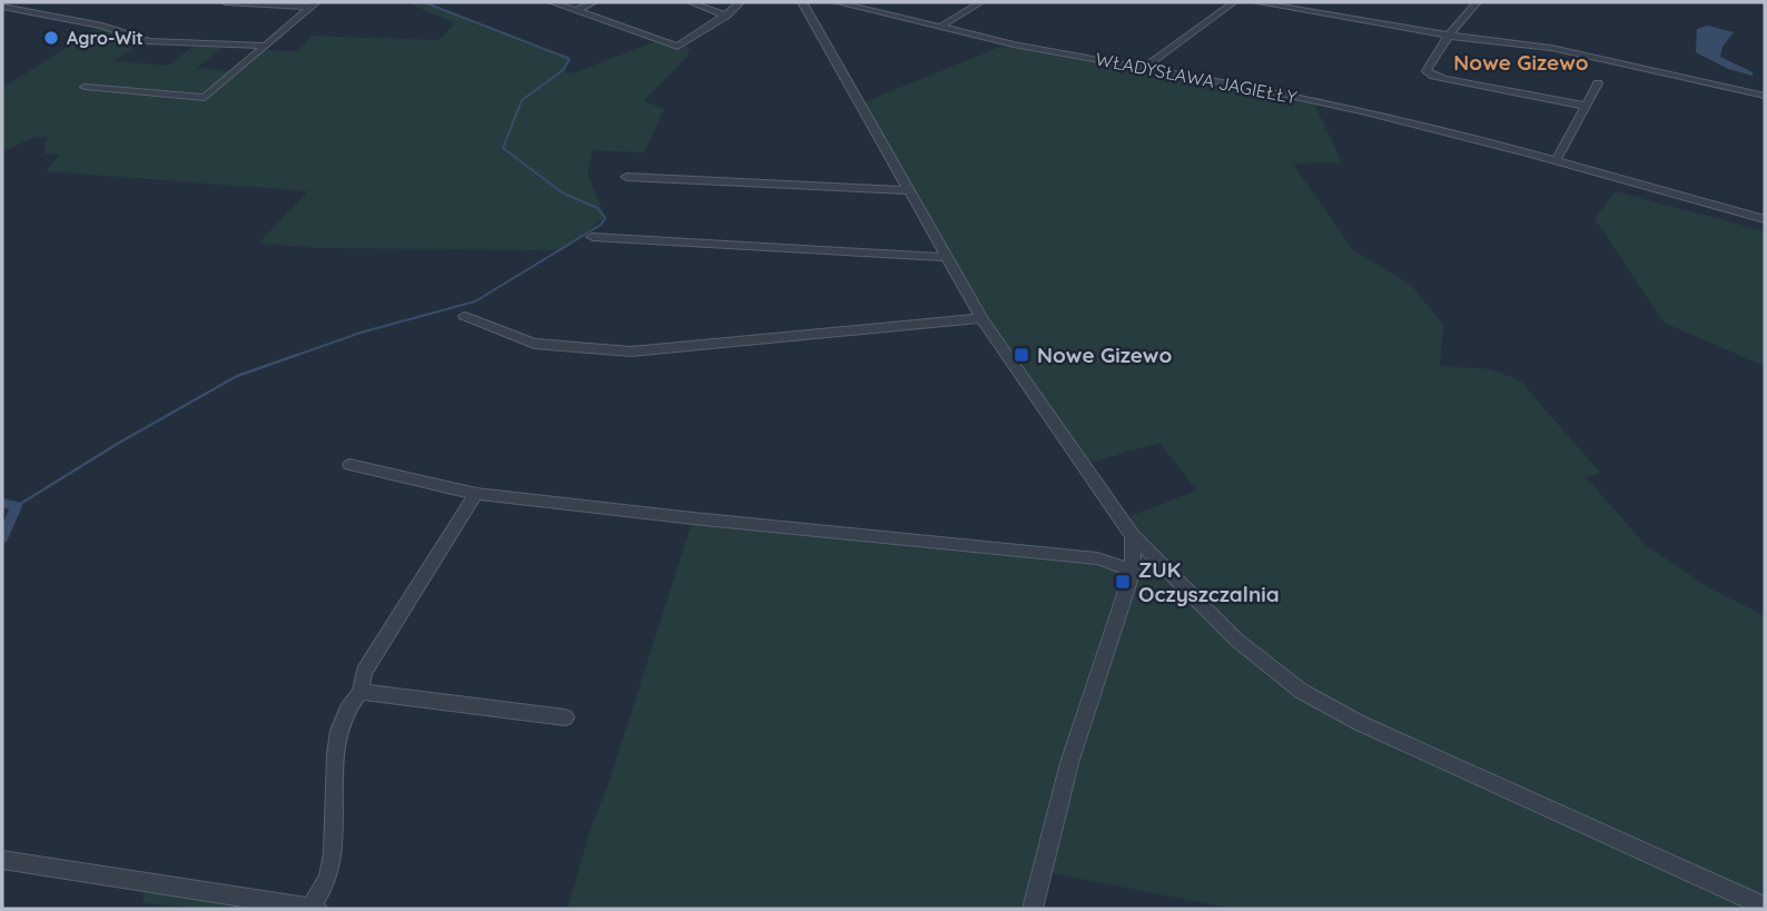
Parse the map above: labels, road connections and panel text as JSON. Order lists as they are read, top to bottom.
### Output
{
  "streets": {
    "street": ["WŁADYSŁAWA JAGIEŁŁY"]
  },
  "districts": ["Nowe Gizewo"],
  "places": {
    "other": ["Agro-Wit"],
    "transit": ["Nowe Gizewo", "ZUK Oczyszczalnia"]
  }
}
